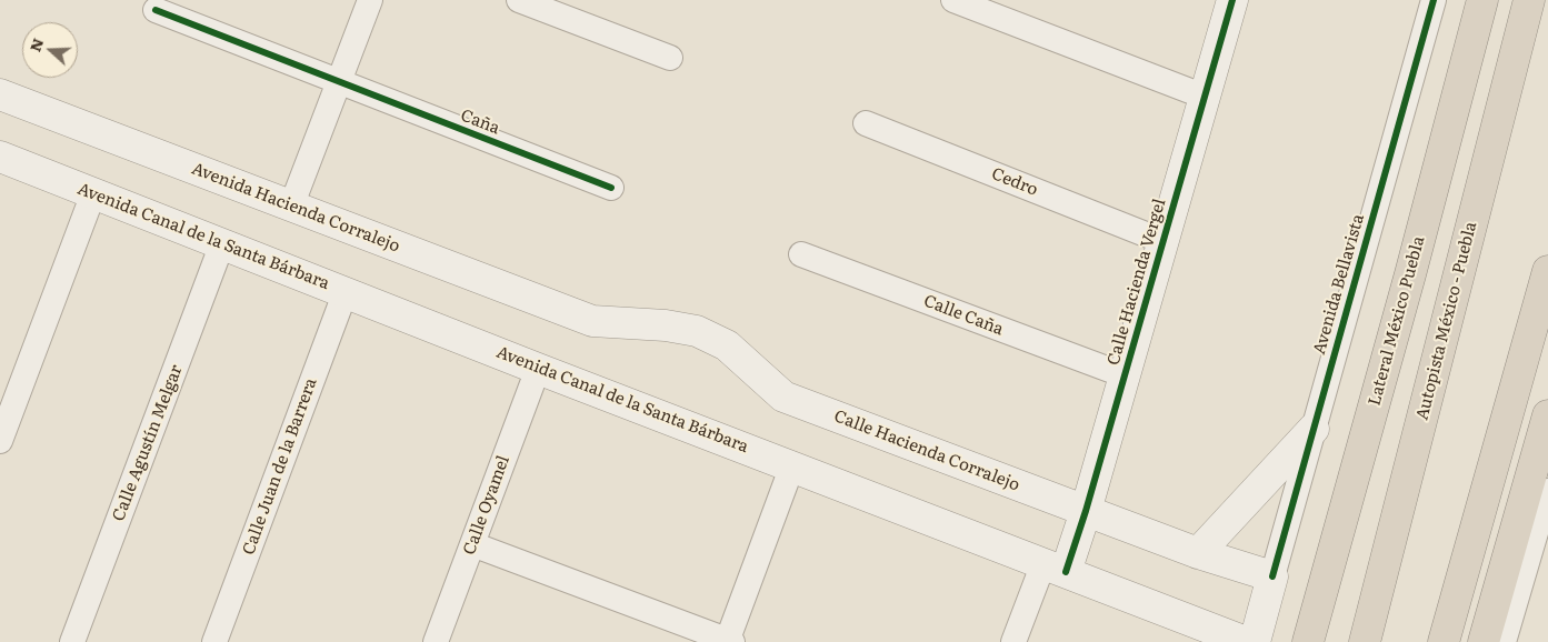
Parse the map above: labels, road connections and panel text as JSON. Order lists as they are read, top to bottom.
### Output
{
  "streets": {
    "highway": ["Lateral México Puebla", "Autopista México - Puebla"],
    "main road": [
      "Avenida Hacienda Corralejo",
      "Avenida Canal de la Santa Bárbara",
      "Calle Hacienda Vergel",
      "Avenida Bellavista",
      "Calle Hacienda Corralejo"
    ],
    "street": [
      "Caña",
      "Cedro",
      "Calle Caña",
      "Calle Agustín Melgar",
      "Calle Juan de la Barrera",
      "Calle Oyamel"
    ]
  },
  "crossings": [
    ["Cedro", "Calle Hacienda Vergel"],
    ["Avenida Hacienda Corralejo", "Calle Hacienda Corralejo"],
    ["Avenida Canal de la Santa Bárbara", "Calle Hacienda Vergel"],
    ["Avenida Canal de la Santa Bárbara", "Calle Agustín Melgar"],
    ["Avenida Canal de la Santa Bárbara", "Calle Juan de la Barrera"],
    ["Avenida Canal de la Santa Bárbara", "Calle Oyamel"],
    ["Calle Hacienda Vergel", "Calle Caña"],
    ["Calle Hacienda Vergel", "Calle Hacienda Corralejo"],
    ["Avenida Bellavista", "Calle Hacienda Corralejo"]
  ],
  "north": "left"
}
